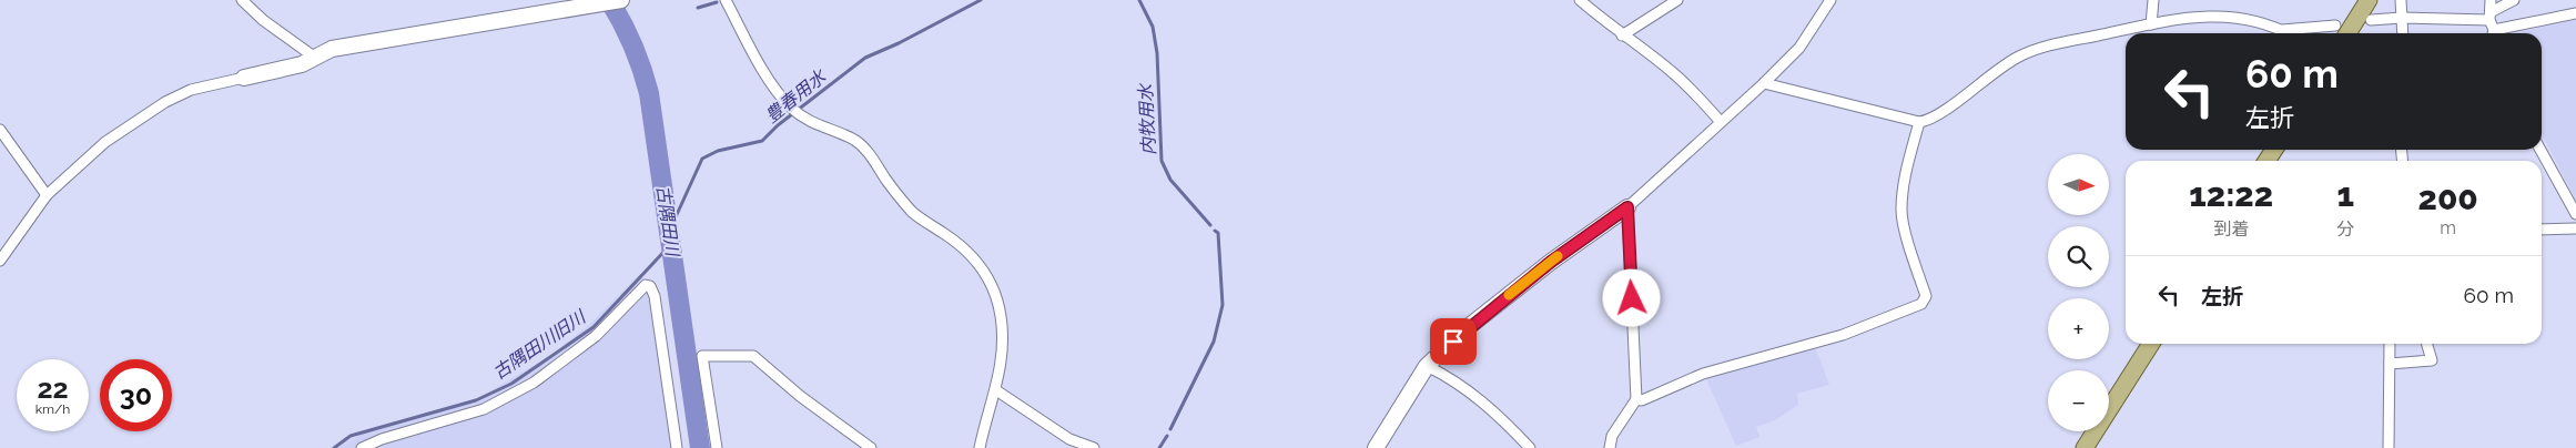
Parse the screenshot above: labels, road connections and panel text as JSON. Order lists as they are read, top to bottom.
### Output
{
  "water": [
    "豊春用水",
    "内牧用水",
    "古隅田川",
    "古隅田川旧川"
  ],
  "north": "right",
  "page": {
    "turn": ["60 m", "左折"],
    "map_buttons": ["+", "−"],
    "eta": [
      "12:22",
      "到着",
      "1",
      "分",
      "200",
      "m"
    ],
    "list": [
      {
        "name": "左折",
        "value": "60 m"
      }
    ],
    "speed": "22 km/h",
    "limit": "30"
  }
}
